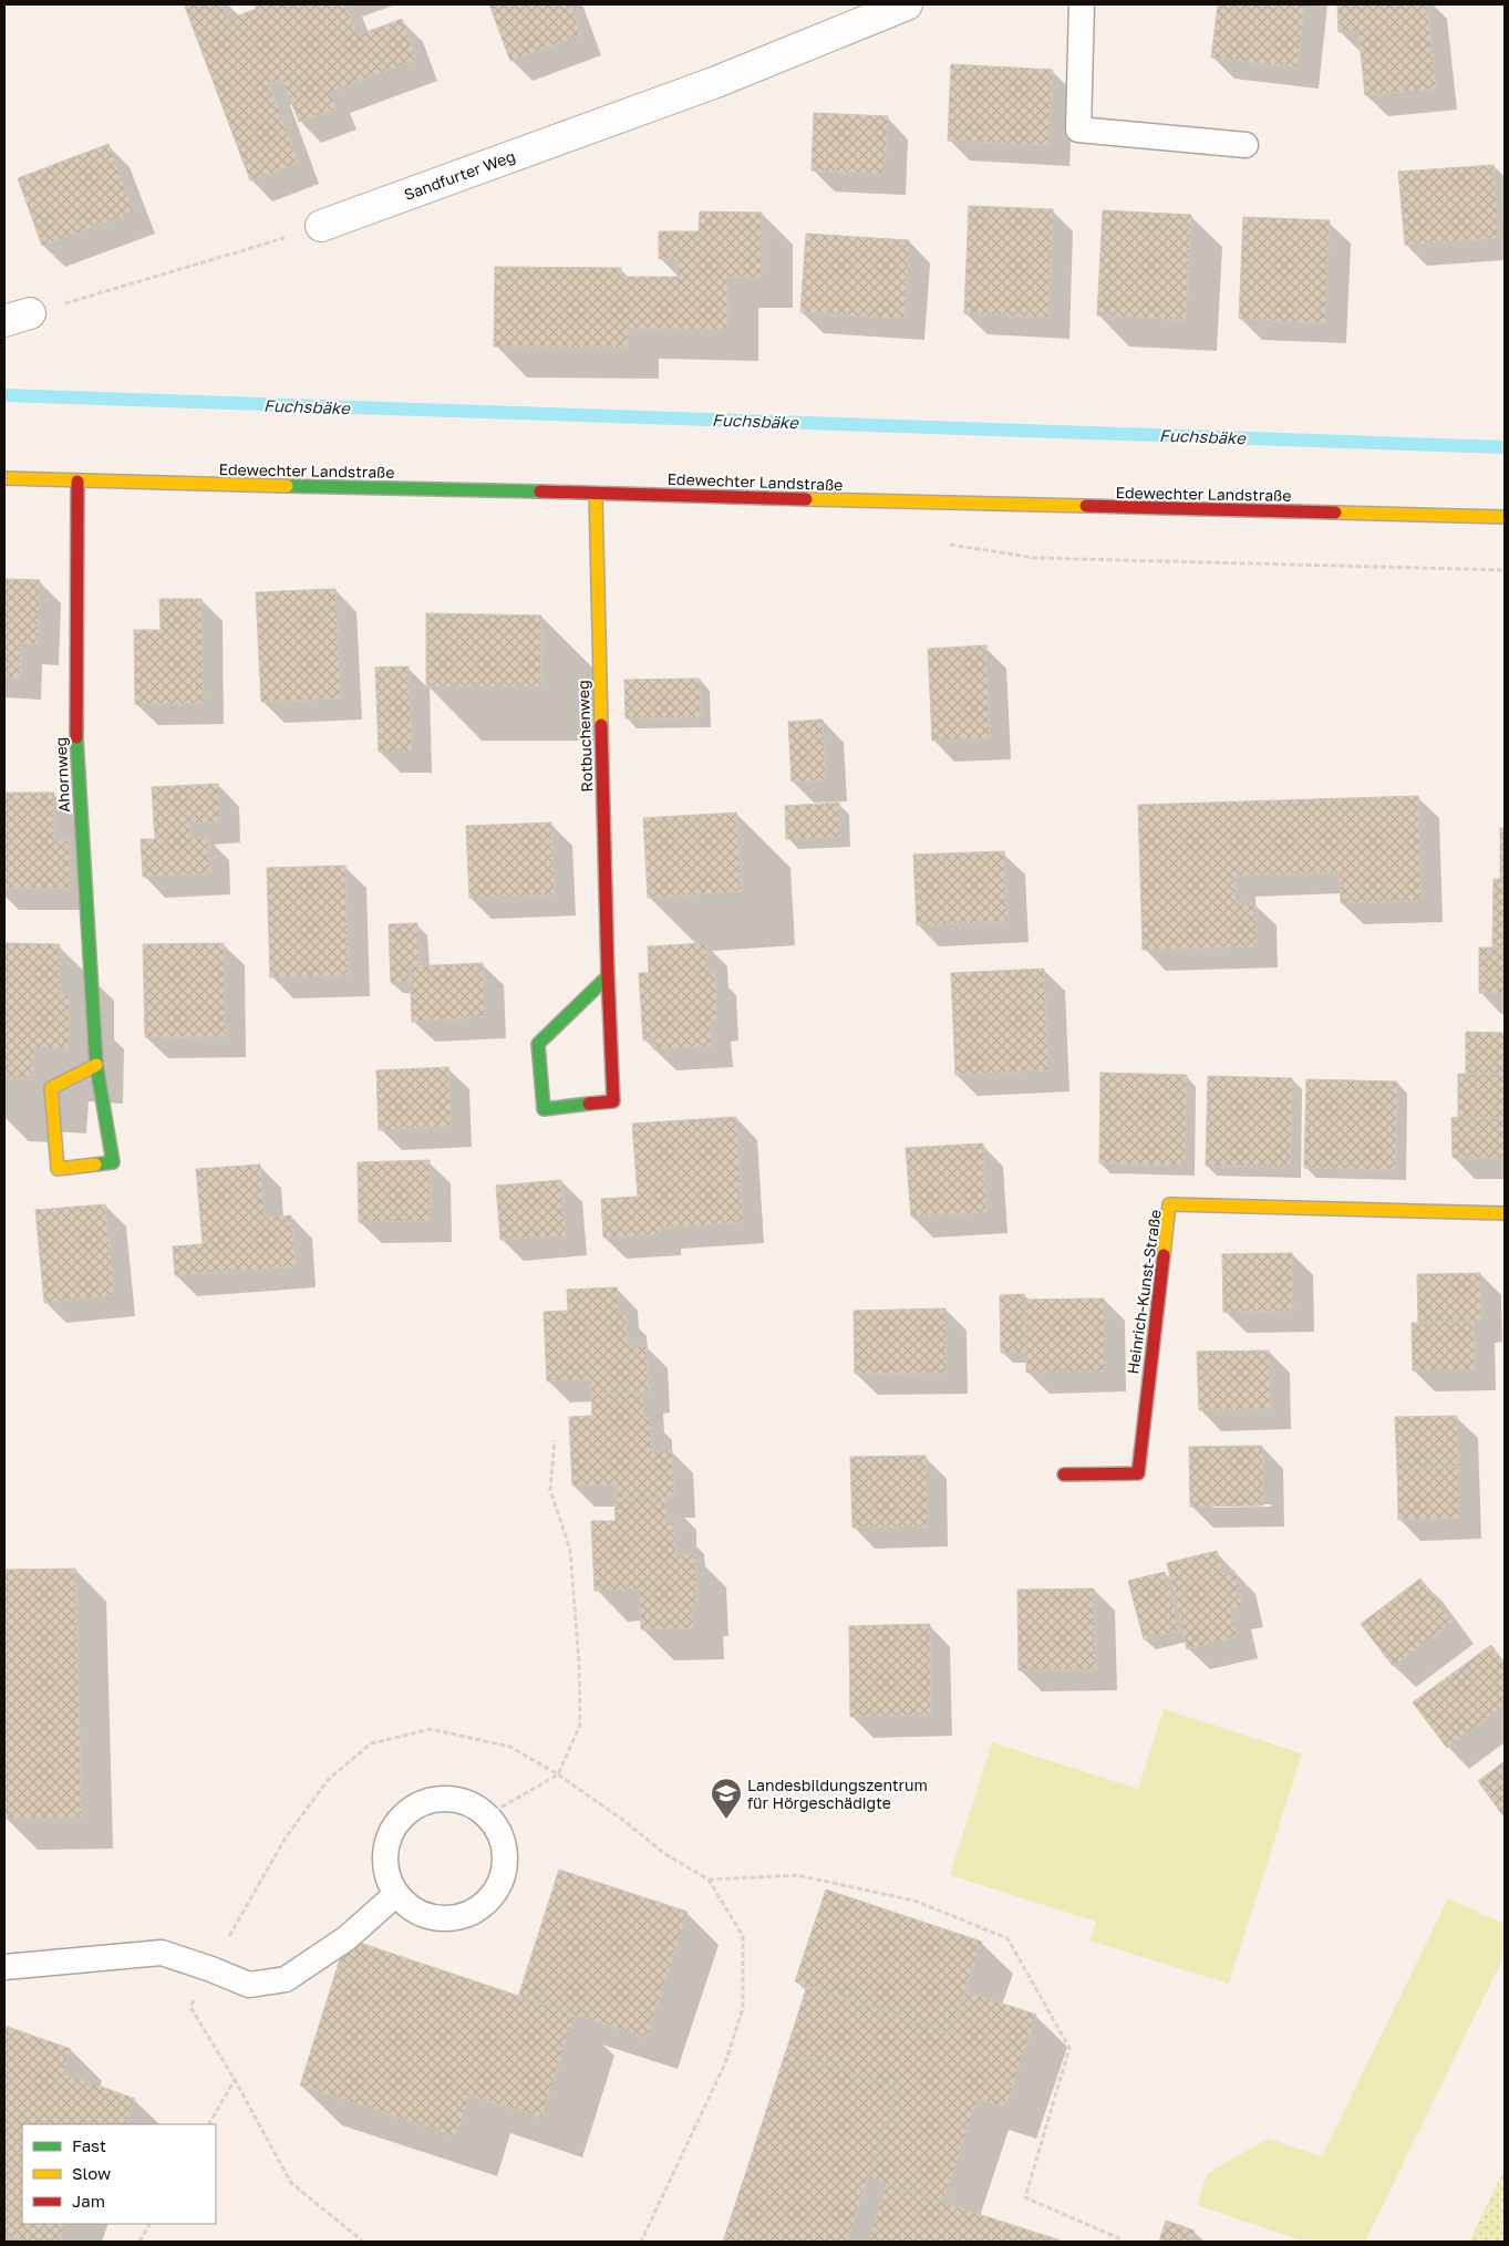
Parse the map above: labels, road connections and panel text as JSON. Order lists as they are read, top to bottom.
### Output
{
  "streets": {
    "street": [
      "Sandfurter Weg",
      "Edewechter Landstraße",
      "Rotbuchenweg",
      "Ahornweg",
      "Heinrich-Kunst-Straße"
    ]
  },
  "crossings": [
    ["Edewechter Landstraße", "Rotbuchenweg"],
    ["Edewechter Landstraße", "Ahornweg"]
  ],
  "water": ["Fuchsbäke"],
  "places": {
    "school or university": ["Landesbildungszentrum für Hörgeschädigte"]
  },
  "legend": ["Fast", "Slow", "Jam"]
}
